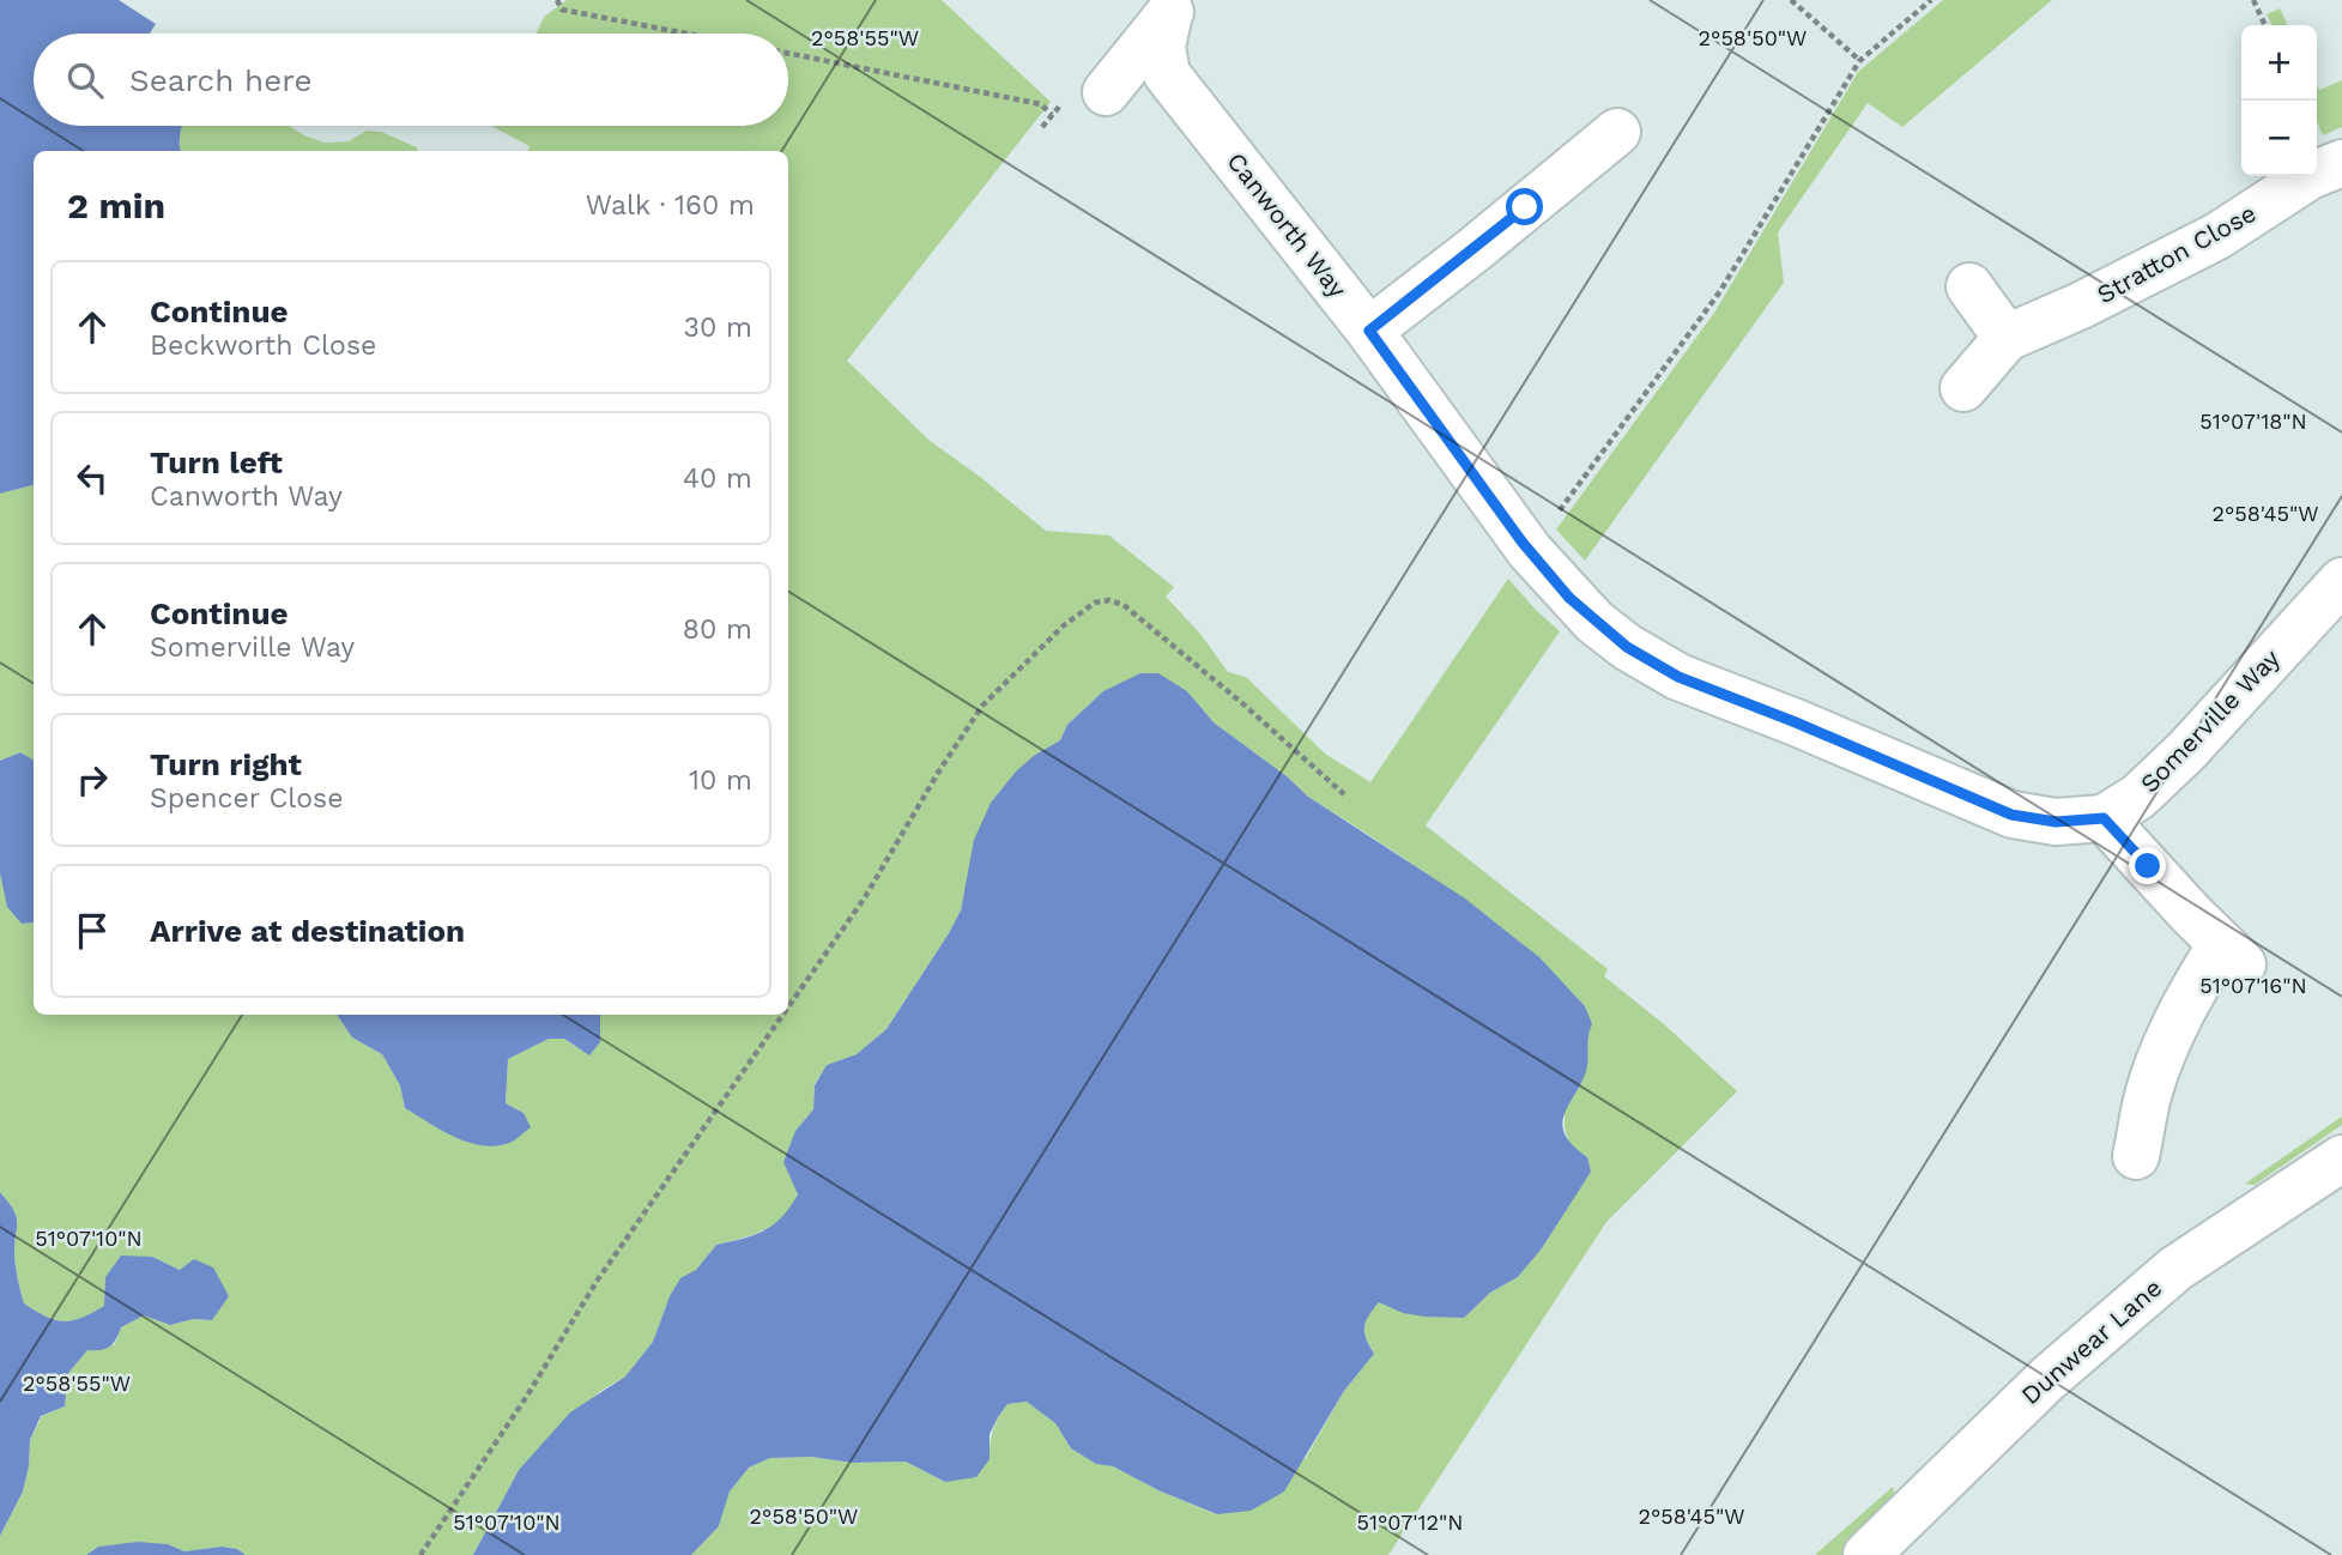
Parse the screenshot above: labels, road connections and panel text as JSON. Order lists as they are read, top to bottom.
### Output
{
  "streets": {
    "street": [
      "Canworth Way",
      "Stratton Close",
      "Somerville Way",
      "Dunwear Lane"
    ]
  },
  "crossings": [
    ["Canworth Way", "Somerville Way"]
  ],
  "page": {
    "map_buttons": ["+", "−"],
    "search": "Search here",
    "heading": ["2 min", "Walk · 160 m"],
    "list": [
      ["Continue", "Beckworth Close", "30 m"],
      ["Turn left", "Canworth Way", "40 m"],
      ["Continue", "Somerville Way", "80 m"],
      ["Turn right", "Spencer Close", "10 m"],
      "Arrive at destination"
    ]
  },
  "coordinates": [
    "2°58'55\"W",
    "2°58'50\"W",
    "51°07'18\"N",
    "2°58'45\"W",
    "51°07'16\"N",
    "51°07'10\"N",
    "51°07'12\"N"
  ]
}
